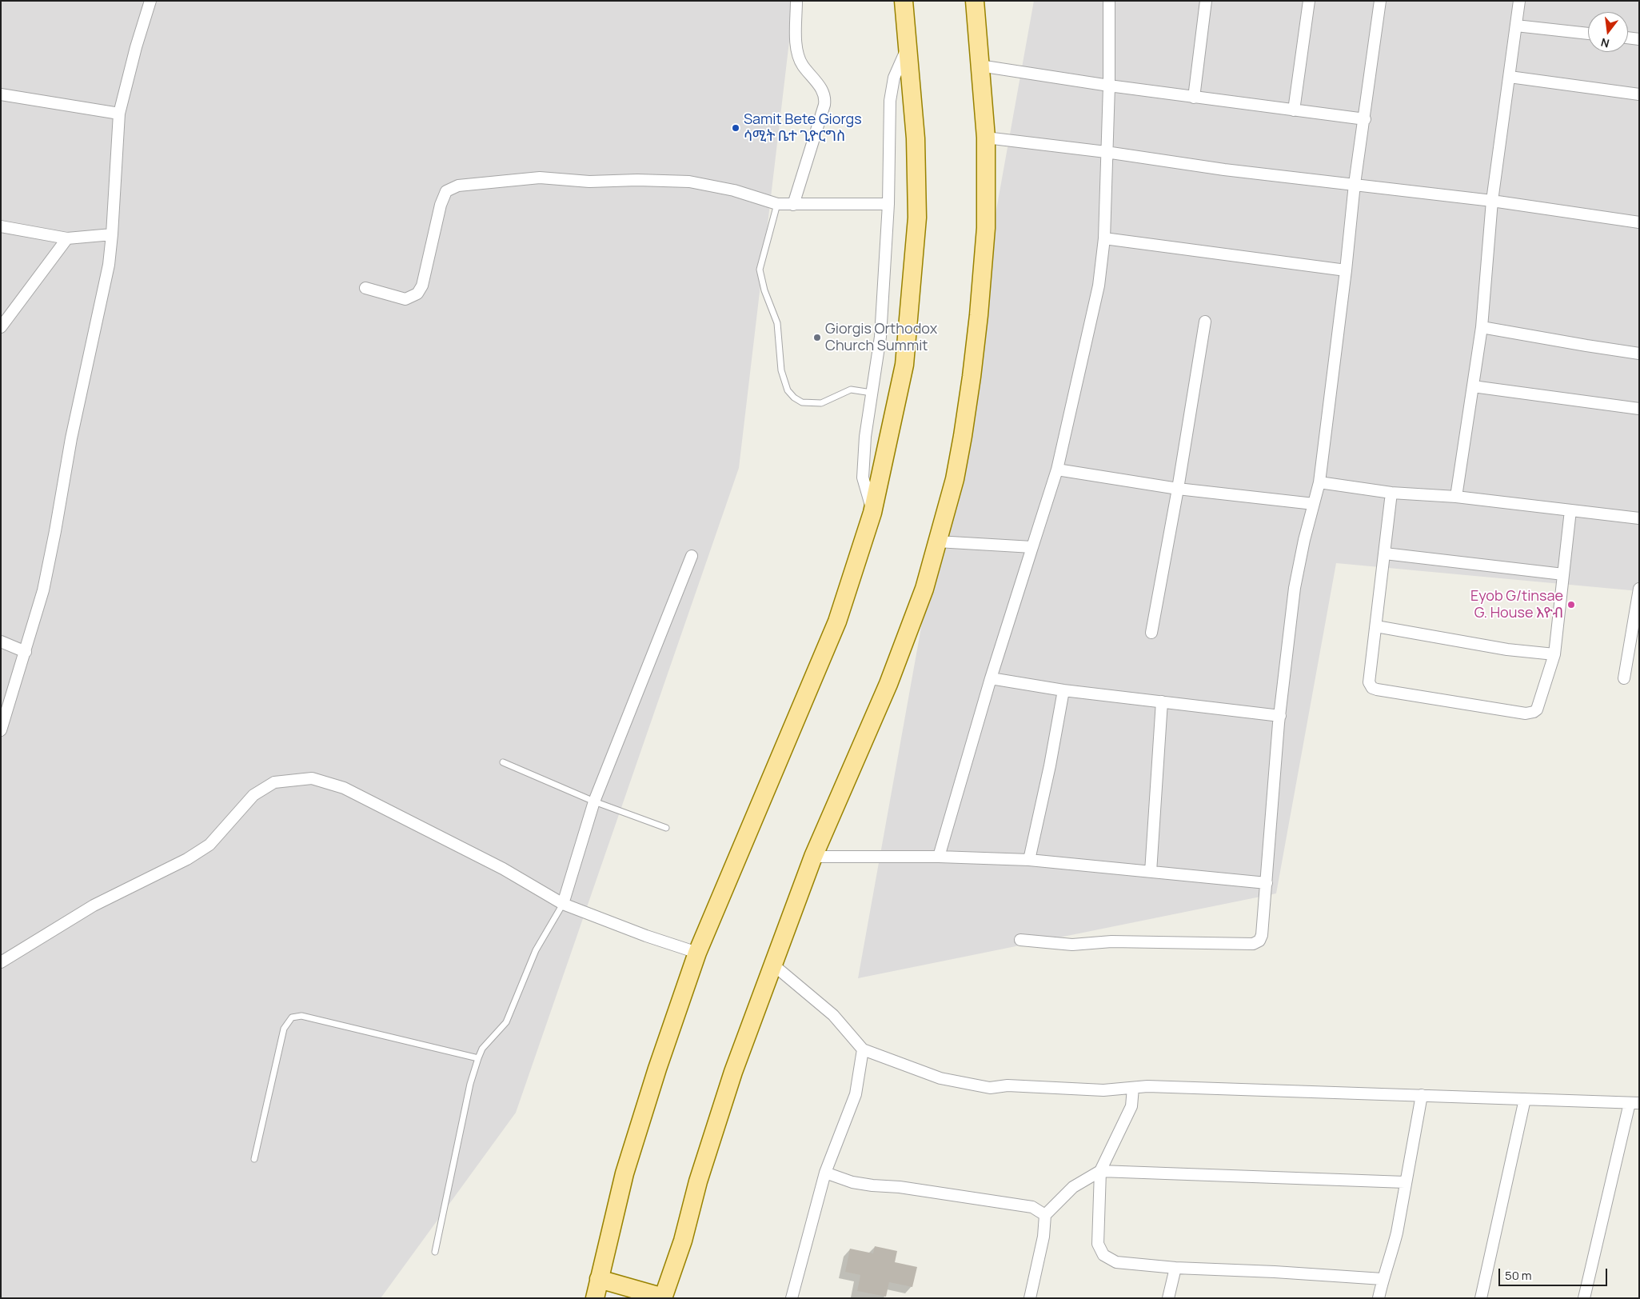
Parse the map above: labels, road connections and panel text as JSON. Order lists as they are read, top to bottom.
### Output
{
  "places": ["Samit Bete Giorgs ሳሚት ቤተ ጊዮርግስ", "Giorgis Orthodox Church Summit", "Eyob G/tinsae G. House እዮብ"],
  "scale_bar": "50 m",
  "north": "bottom"
}
